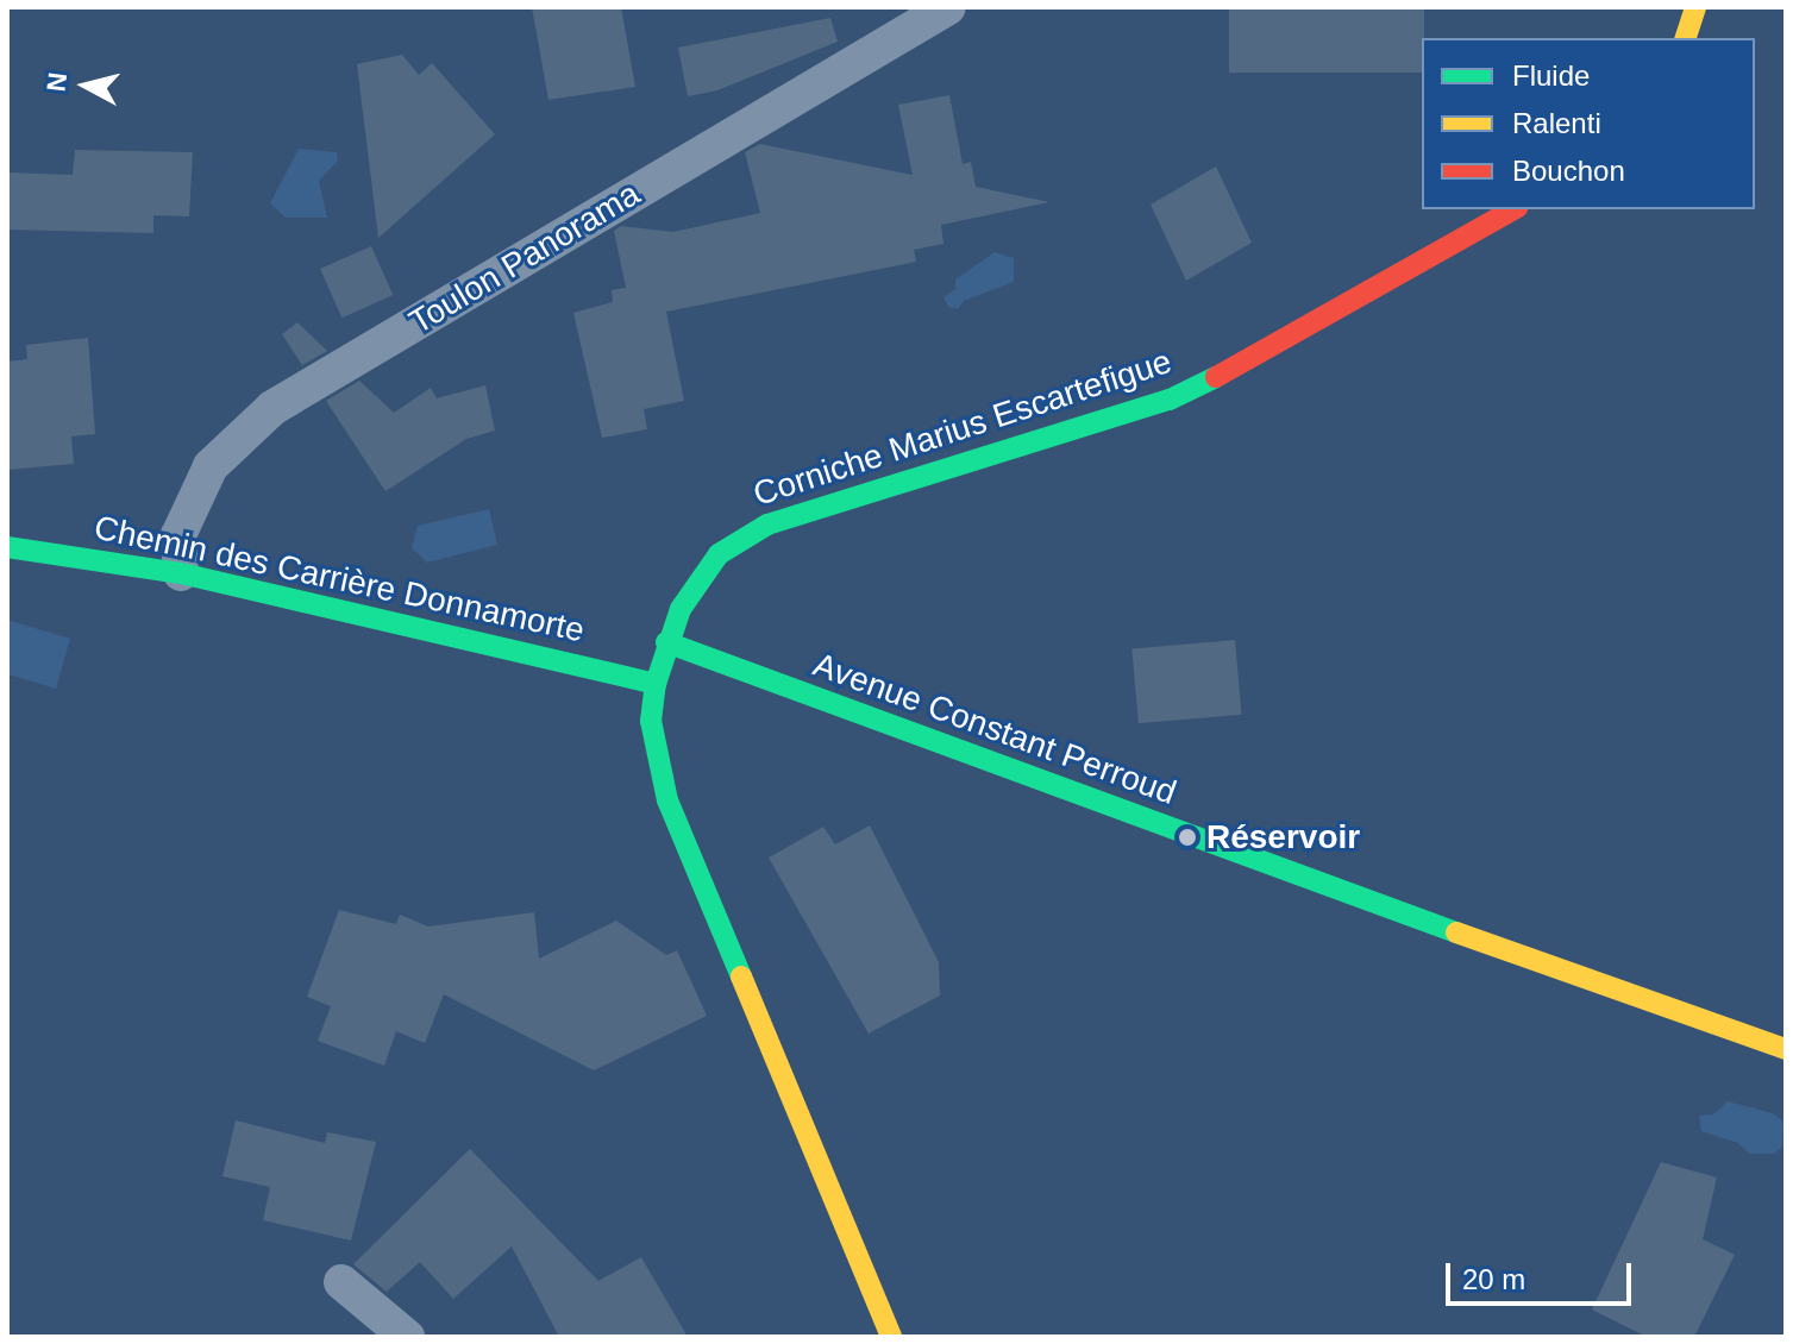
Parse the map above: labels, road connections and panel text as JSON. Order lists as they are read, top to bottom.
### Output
{
  "streets": {
    "street": ["Corniche Marius Escartefigue", "Chemin des Carrière Donnamorte", "Avenue Constant Perroud"],
    "lane": ["Toulon Panorama"]
  },
  "crossings": [
    ["Toulon Panorama", "Chemin des Carrière Donnamorte"],
    ["Corniche Marius Escartefigue", "Chemin des Carrière Donnamorte"],
    ["Corniche Marius Escartefigue", "Avenue Constant Perroud"]
  ],
  "places": ["Réservoir"],
  "legend": ["Fluide", "Ralenti", "Bouchon"],
  "scale_bar": "20 m",
  "north": "left"
}
